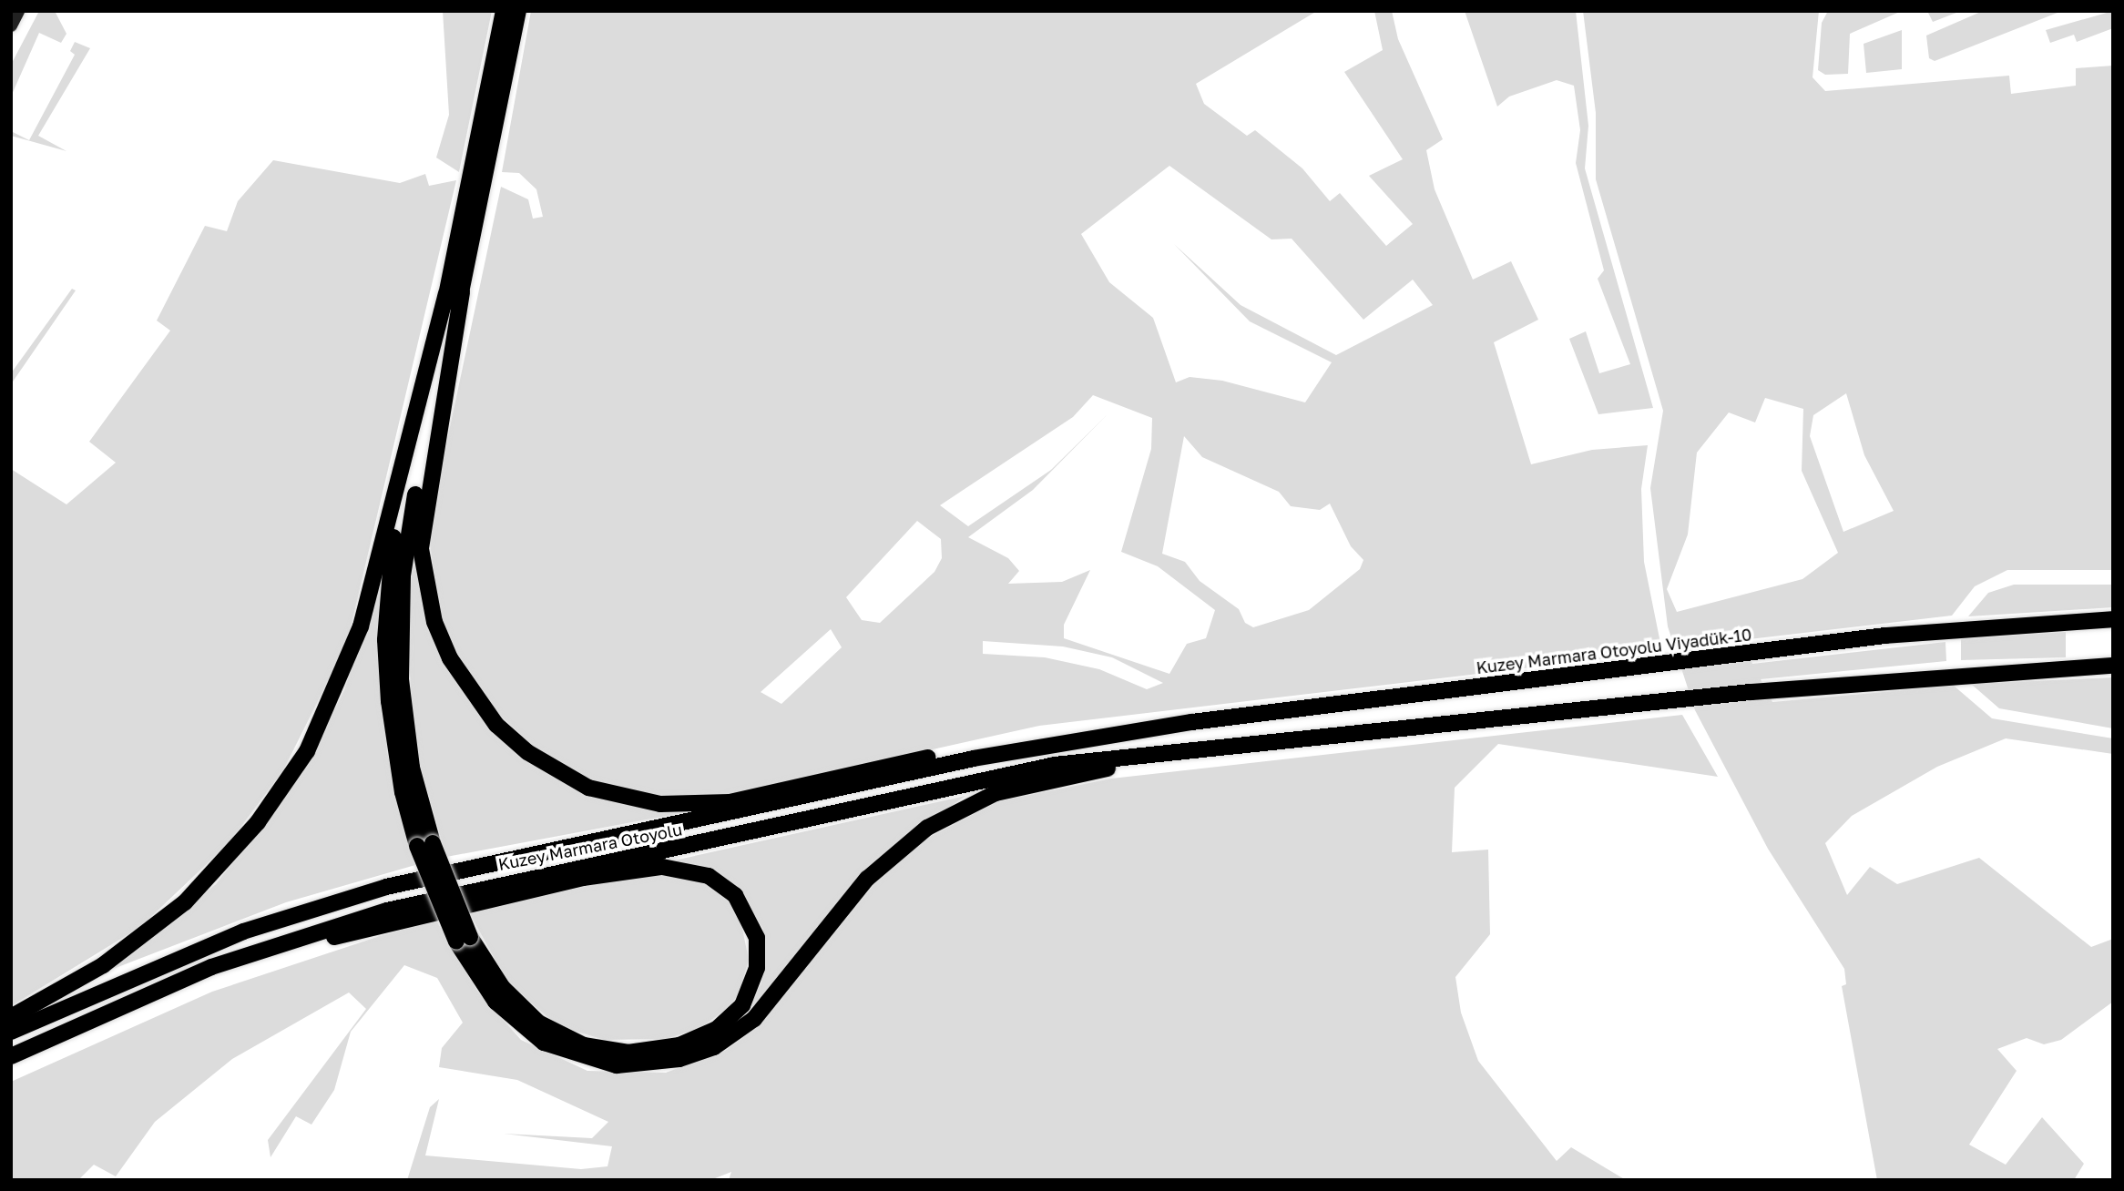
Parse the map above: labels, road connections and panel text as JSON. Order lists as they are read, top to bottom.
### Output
{
  "streets": {
    "highway": ["Kuzey Marmara Otoyolu Viyadük-10", "Kuzey Marmara Otoyolu"]
  },
  "crossings": [
    ["Kuzey Marmara Otoyolu Viyadük-10", "Kuzey Marmara Otoyolu"]
  ]
}
